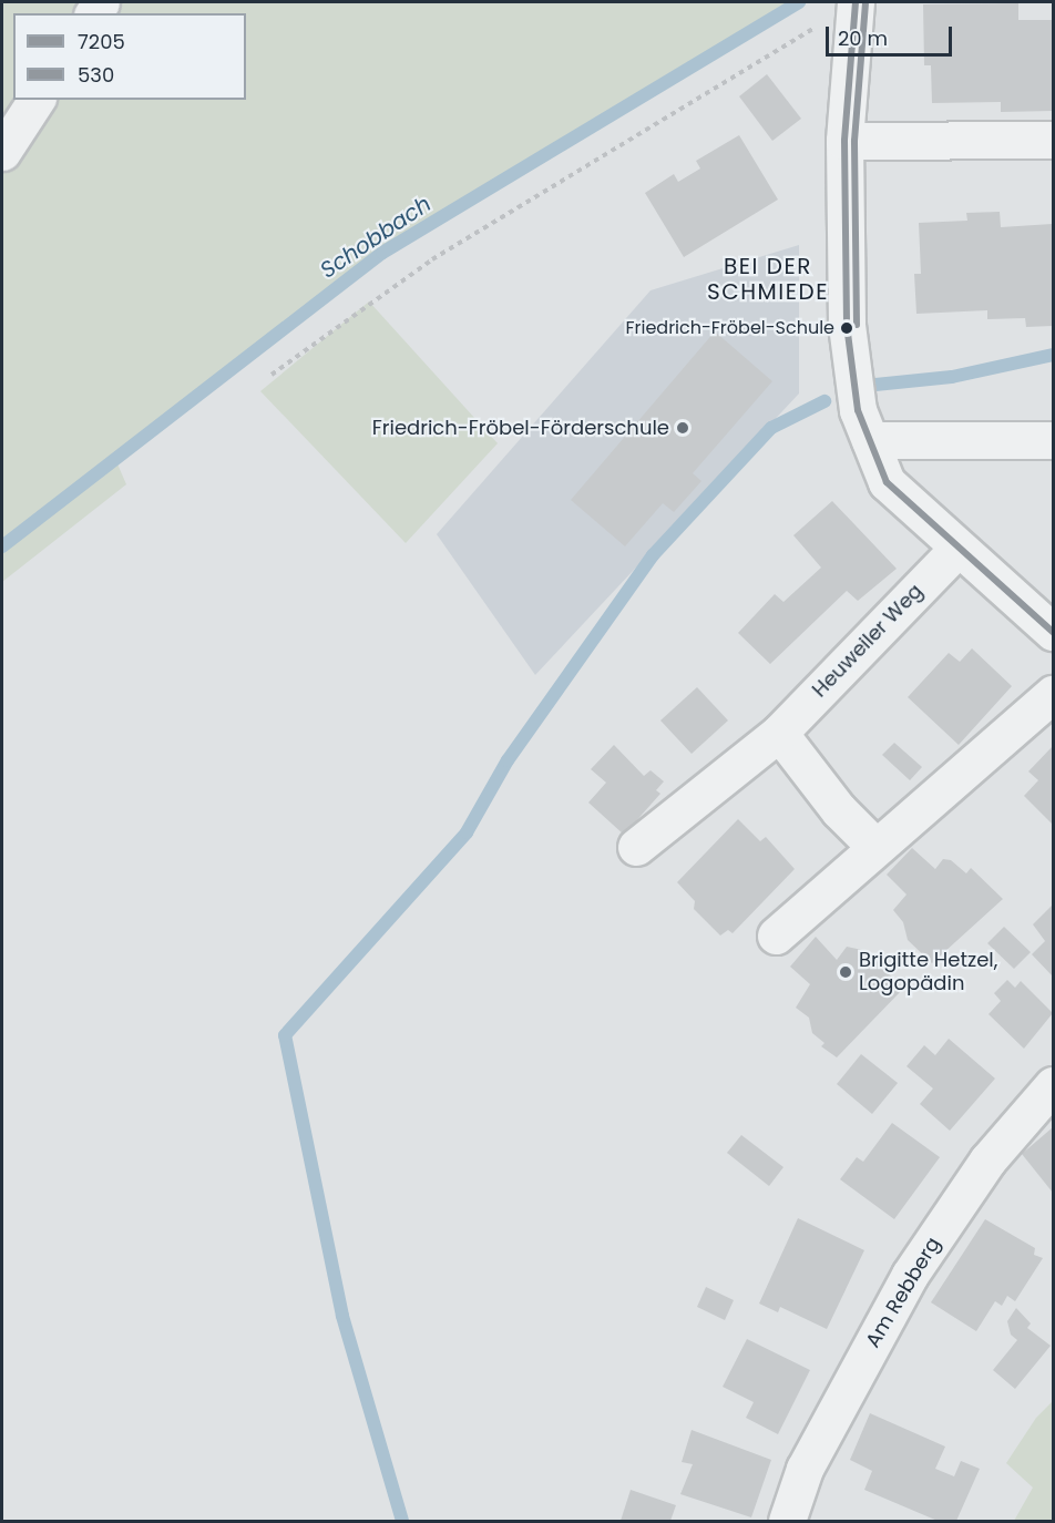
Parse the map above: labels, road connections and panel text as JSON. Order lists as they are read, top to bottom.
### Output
{
  "streets": {
    "street": ["Heuweiler Weg", "Am Rebberg"]
  },
  "districts": ["BEI DER SCHMIEDE"],
  "water": ["Schobbach"],
  "places": ["Friedrich-Fröbel-Schule", "Friedrich-Fröbel-Förderschule", "Brigitte Hetzel, Logopädin"],
  "lines": ["transit line 7205", "transit line 530"],
  "legend": ["7205", "530"],
  "scale_bar": "20 m"
}
